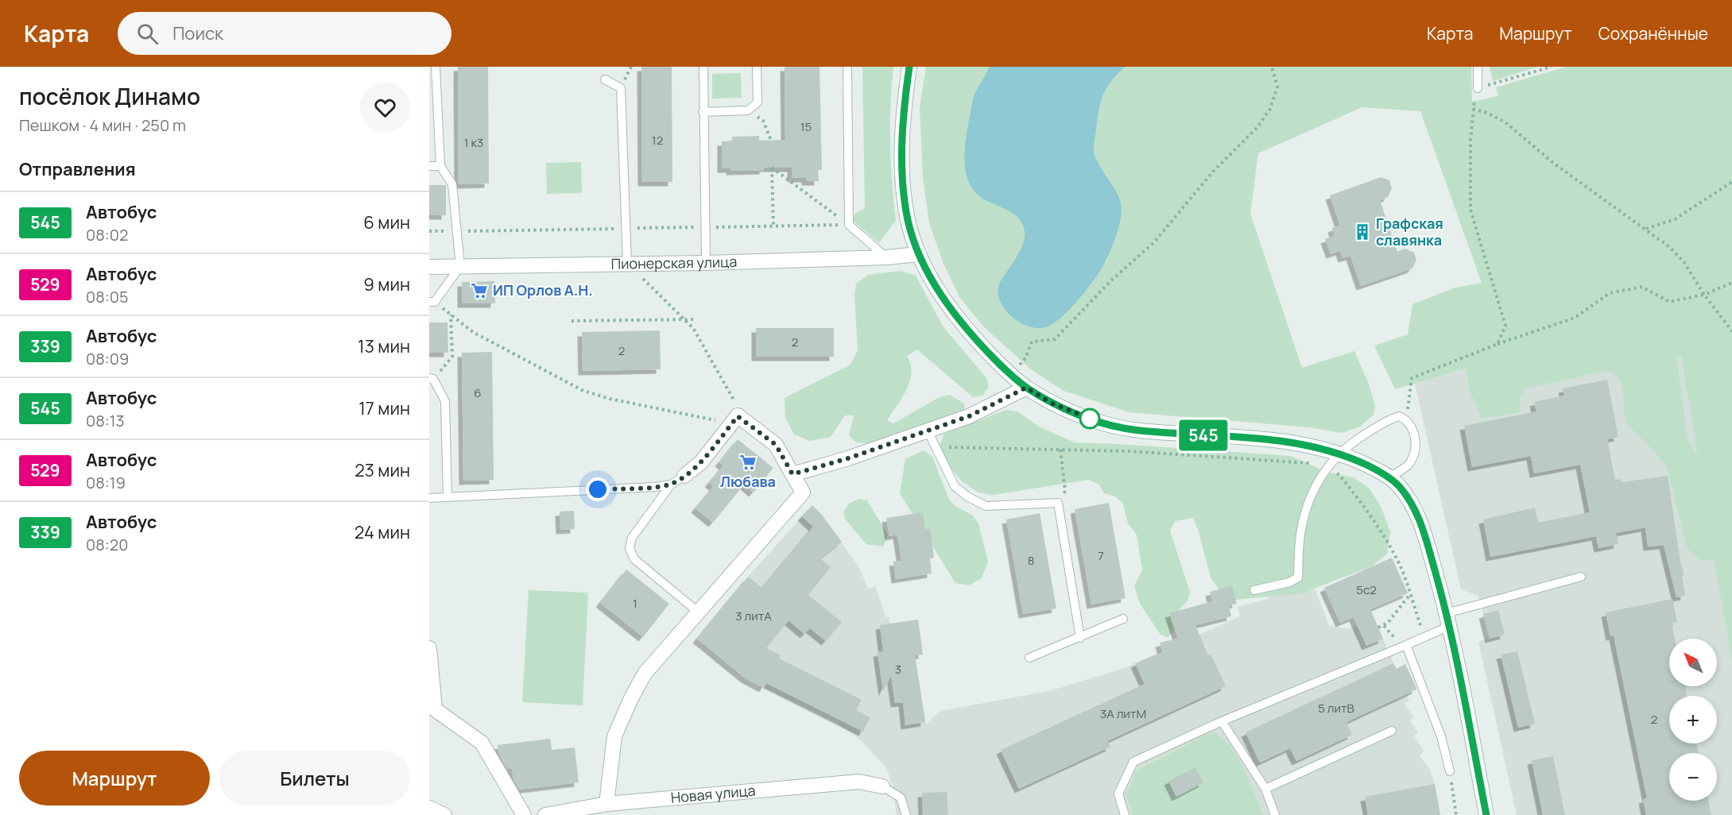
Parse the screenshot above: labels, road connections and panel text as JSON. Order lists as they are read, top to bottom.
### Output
{
  "streets": {
    "street": ["Пионерская улица", "Новая улица"]
  },
  "places": {
    "building": ["Графская славянка"],
    "supermarket": ["ИП Орлов А.Н.", "Любава"]
  },
  "lines": ["bus line 545"],
  "house_numbers": [
    "15",
    "12",
    "1 к3",
    "2",
    "2",
    "6",
    "7",
    "8",
    "5с2",
    "1",
    "3 литА",
    "3",
    "5 литВ",
    "3А литМ",
    "2"
  ],
  "north": "top left",
  "page": {
    "header": "Карта",
    "search": "Поиск",
    "nav": ["Карта", "Маршрут", "Сохранённые"],
    "heading": [
      ["посёлок Динамо", "Пешком · 4 мин · 250 m"],
      "Отправления"
    ],
    "on_map": "545",
    "list": [
      {
        "mark": "545",
        "name": "Автобус",
        "note": "08:02",
        "value": "6 мин"
      },
      {
        "mark": "529",
        "name": "Автобус",
        "note": "08:05",
        "value": "9 мин"
      },
      {
        "mark": "339",
        "name": "Автобус",
        "note": "08:09",
        "value": "13 мин"
      },
      {
        "mark": "545",
        "name": "Автобус",
        "note": "08:13",
        "value": "17 мин"
      },
      {
        "mark": "529",
        "name": "Автобус",
        "note": "08:19",
        "value": "23 мин"
      },
      {
        "mark": "339",
        "name": "Автобус",
        "note": "08:20",
        "value": "24 мин"
      }
    ],
    "map_buttons": ["+", "−"],
    "buttons": ["Маршрут", "Билеты"]
  }
}
